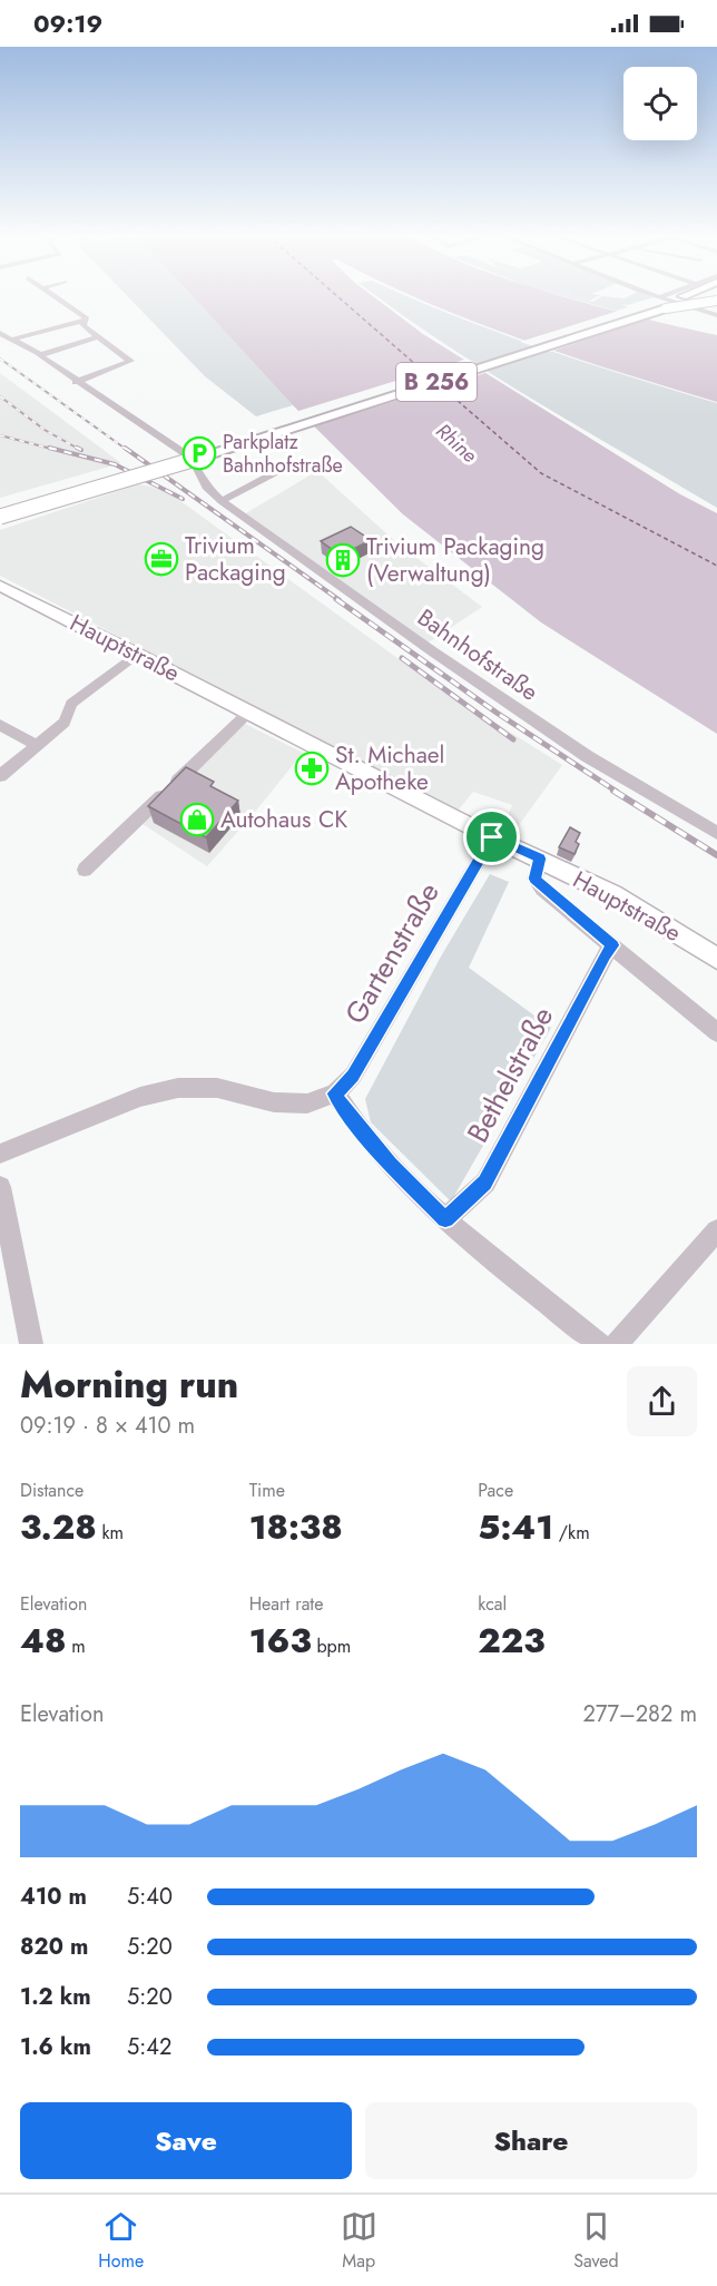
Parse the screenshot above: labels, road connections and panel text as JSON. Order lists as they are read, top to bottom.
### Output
{
  "streets": {
    "highway": ["B 256"],
    "main road": ["Hauptstraße"],
    "street": ["Bahnhofstraße", "Gartenstraße", "Bethelstraße"]
  },
  "crossings": [
    ["Hauptstraße", "Gartenstraße"]
  ],
  "water": ["Rhine"],
  "places": {
    "parking": ["Parkplatz Bahnhofstraße"],
    "office": ["Trivium Packaging"],
    "building": ["Trivium Packaging (Verwaltung)"],
    "pharmacy": ["St. Michael Apotheke"],
    "shop": ["Autohaus CK"]
  },
  "page": {
    "status": "09:19",
    "heading": ["Morning run", "09:19 · 8 × 410 m"],
    "stats": [
      ["Distance", "3.28 km"],
      ["Time", "18:38"],
      ["Pace", "5:41 /km"],
      ["Elevation", "48 m"],
      ["Heart rate", "163 bpm"],
      ["kcal", "223"]
    ],
    "chart": ["Elevation", "277–282 m"],
    "list": [
      {
        "name": "410 m",
        "note": "5:40"
      },
      {
        "name": "820 m",
        "note": "5:20"
      },
      {
        "name": "1.2 km",
        "note": "5:20"
      },
      {
        "name": "1.6 km",
        "note": "5:42"
      }
    ],
    "buttons": ["Save", "Share"],
    "tabs": ["Home", "Map", "Saved"]
  }
}
